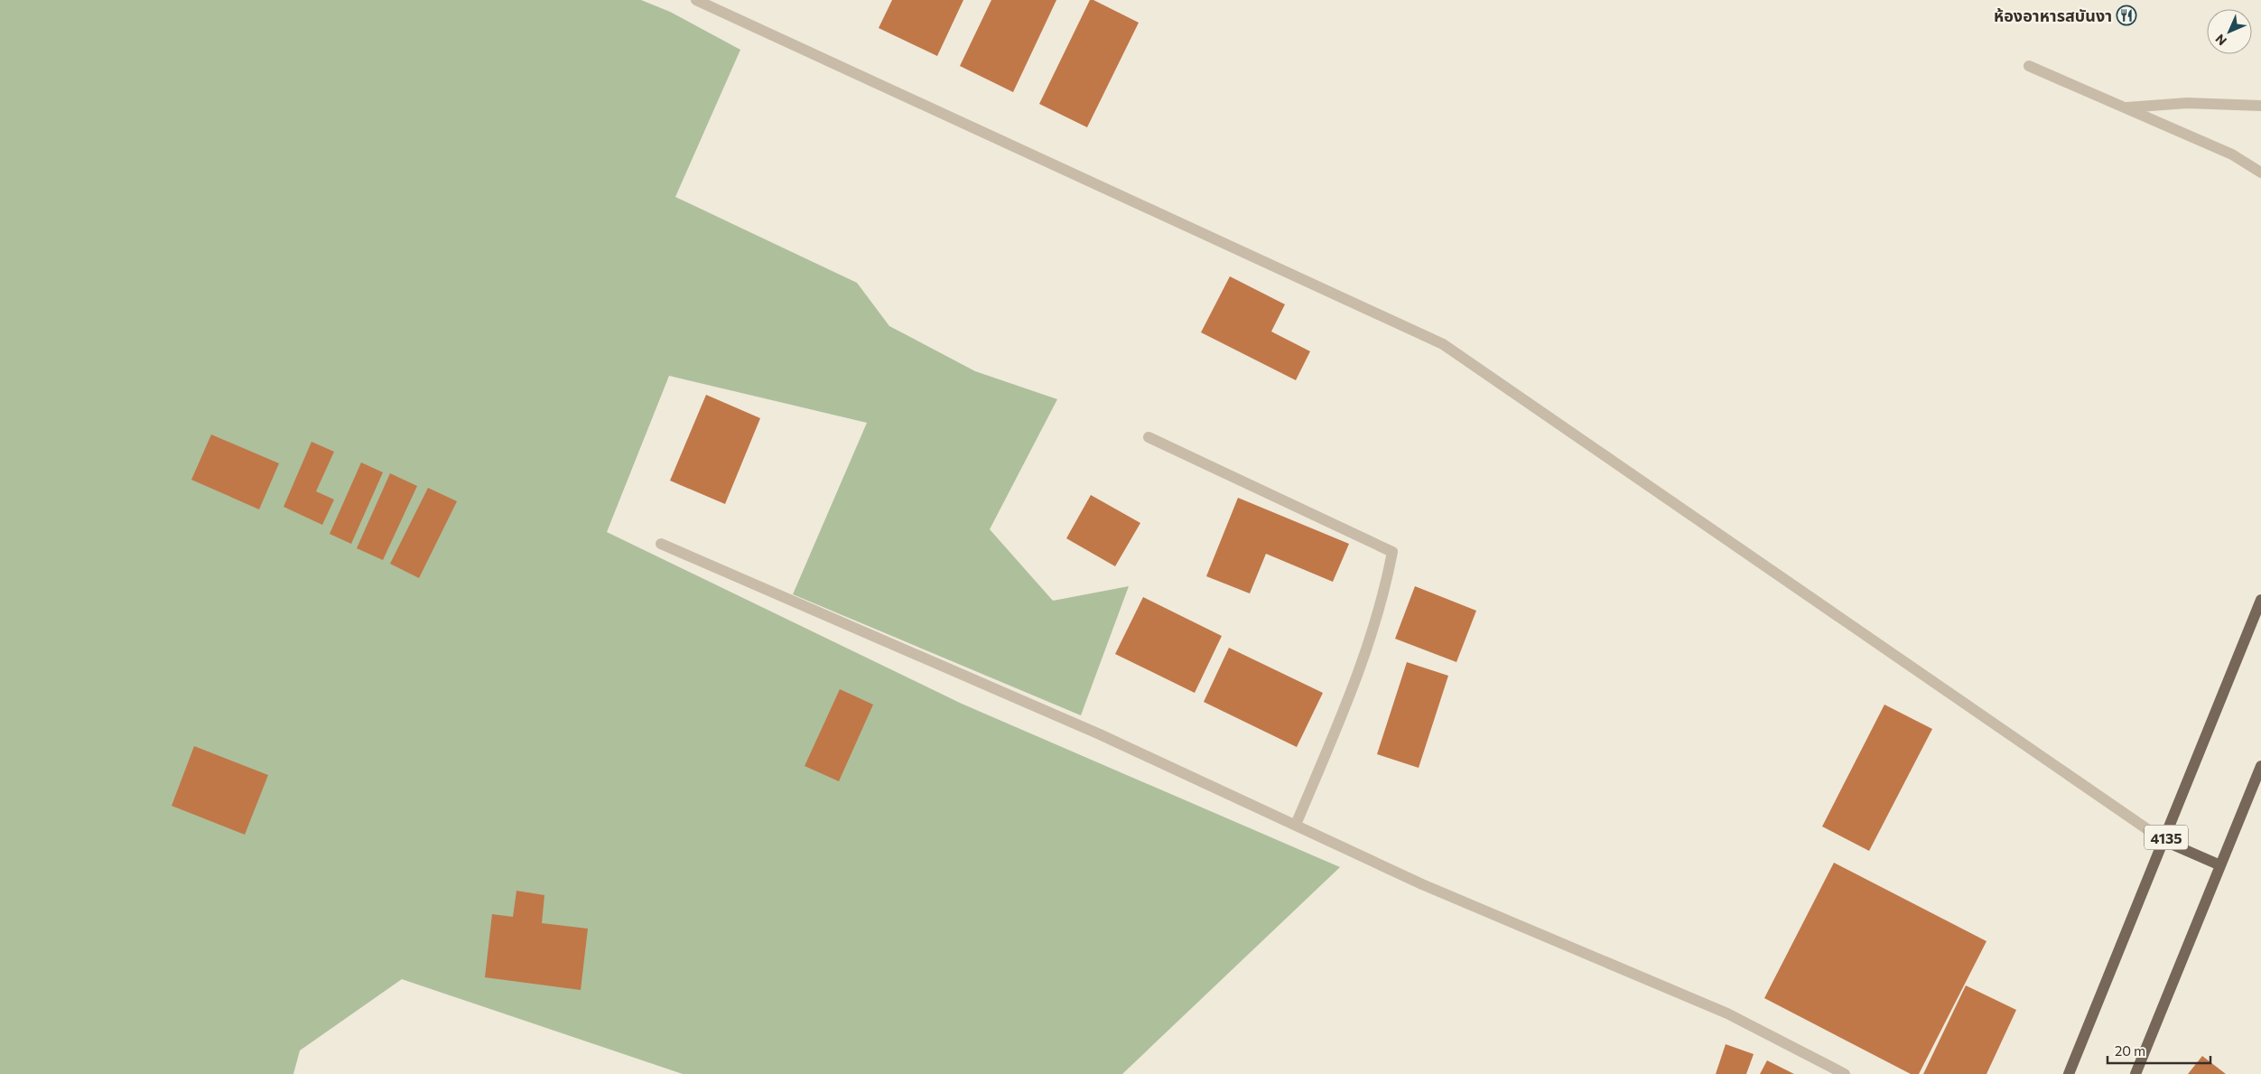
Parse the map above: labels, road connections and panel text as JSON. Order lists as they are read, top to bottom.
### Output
{
  "streets": {
    "main road": ["4135"]
  },
  "places": {
    "restaurant": ["ห้องอาหารสบันงา"]
  },
  "scale_bar": "20 m",
  "north": "bottom left"
}
